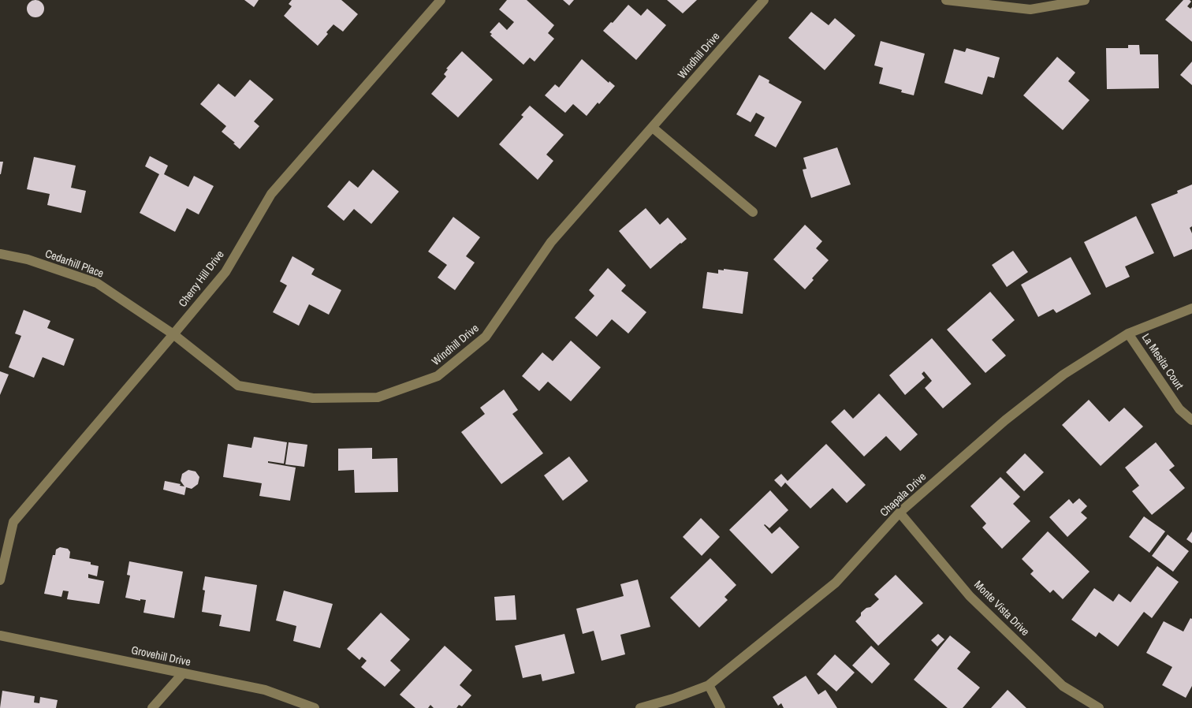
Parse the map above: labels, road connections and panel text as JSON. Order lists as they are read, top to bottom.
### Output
{
  "streets": {
    "street": [
      "Windhill Drive",
      "Cedarhill Place",
      "Cherry Hill Drive",
      "La Mesita Court",
      "Chapala Drive",
      "Monte Vista Drive",
      "Grovehill Drive"
    ]
  },
  "crossings": [
    ["Windhill Drive", "Cedarhill Place"],
    ["Windhill Drive", "Cherry Hill Drive"],
    ["Cedarhill Place", "Cherry Hill Drive"],
    ["La Mesita Court", "Chapala Drive"],
    ["Chapala Drive", "Monte Vista Drive"]
  ]
}
